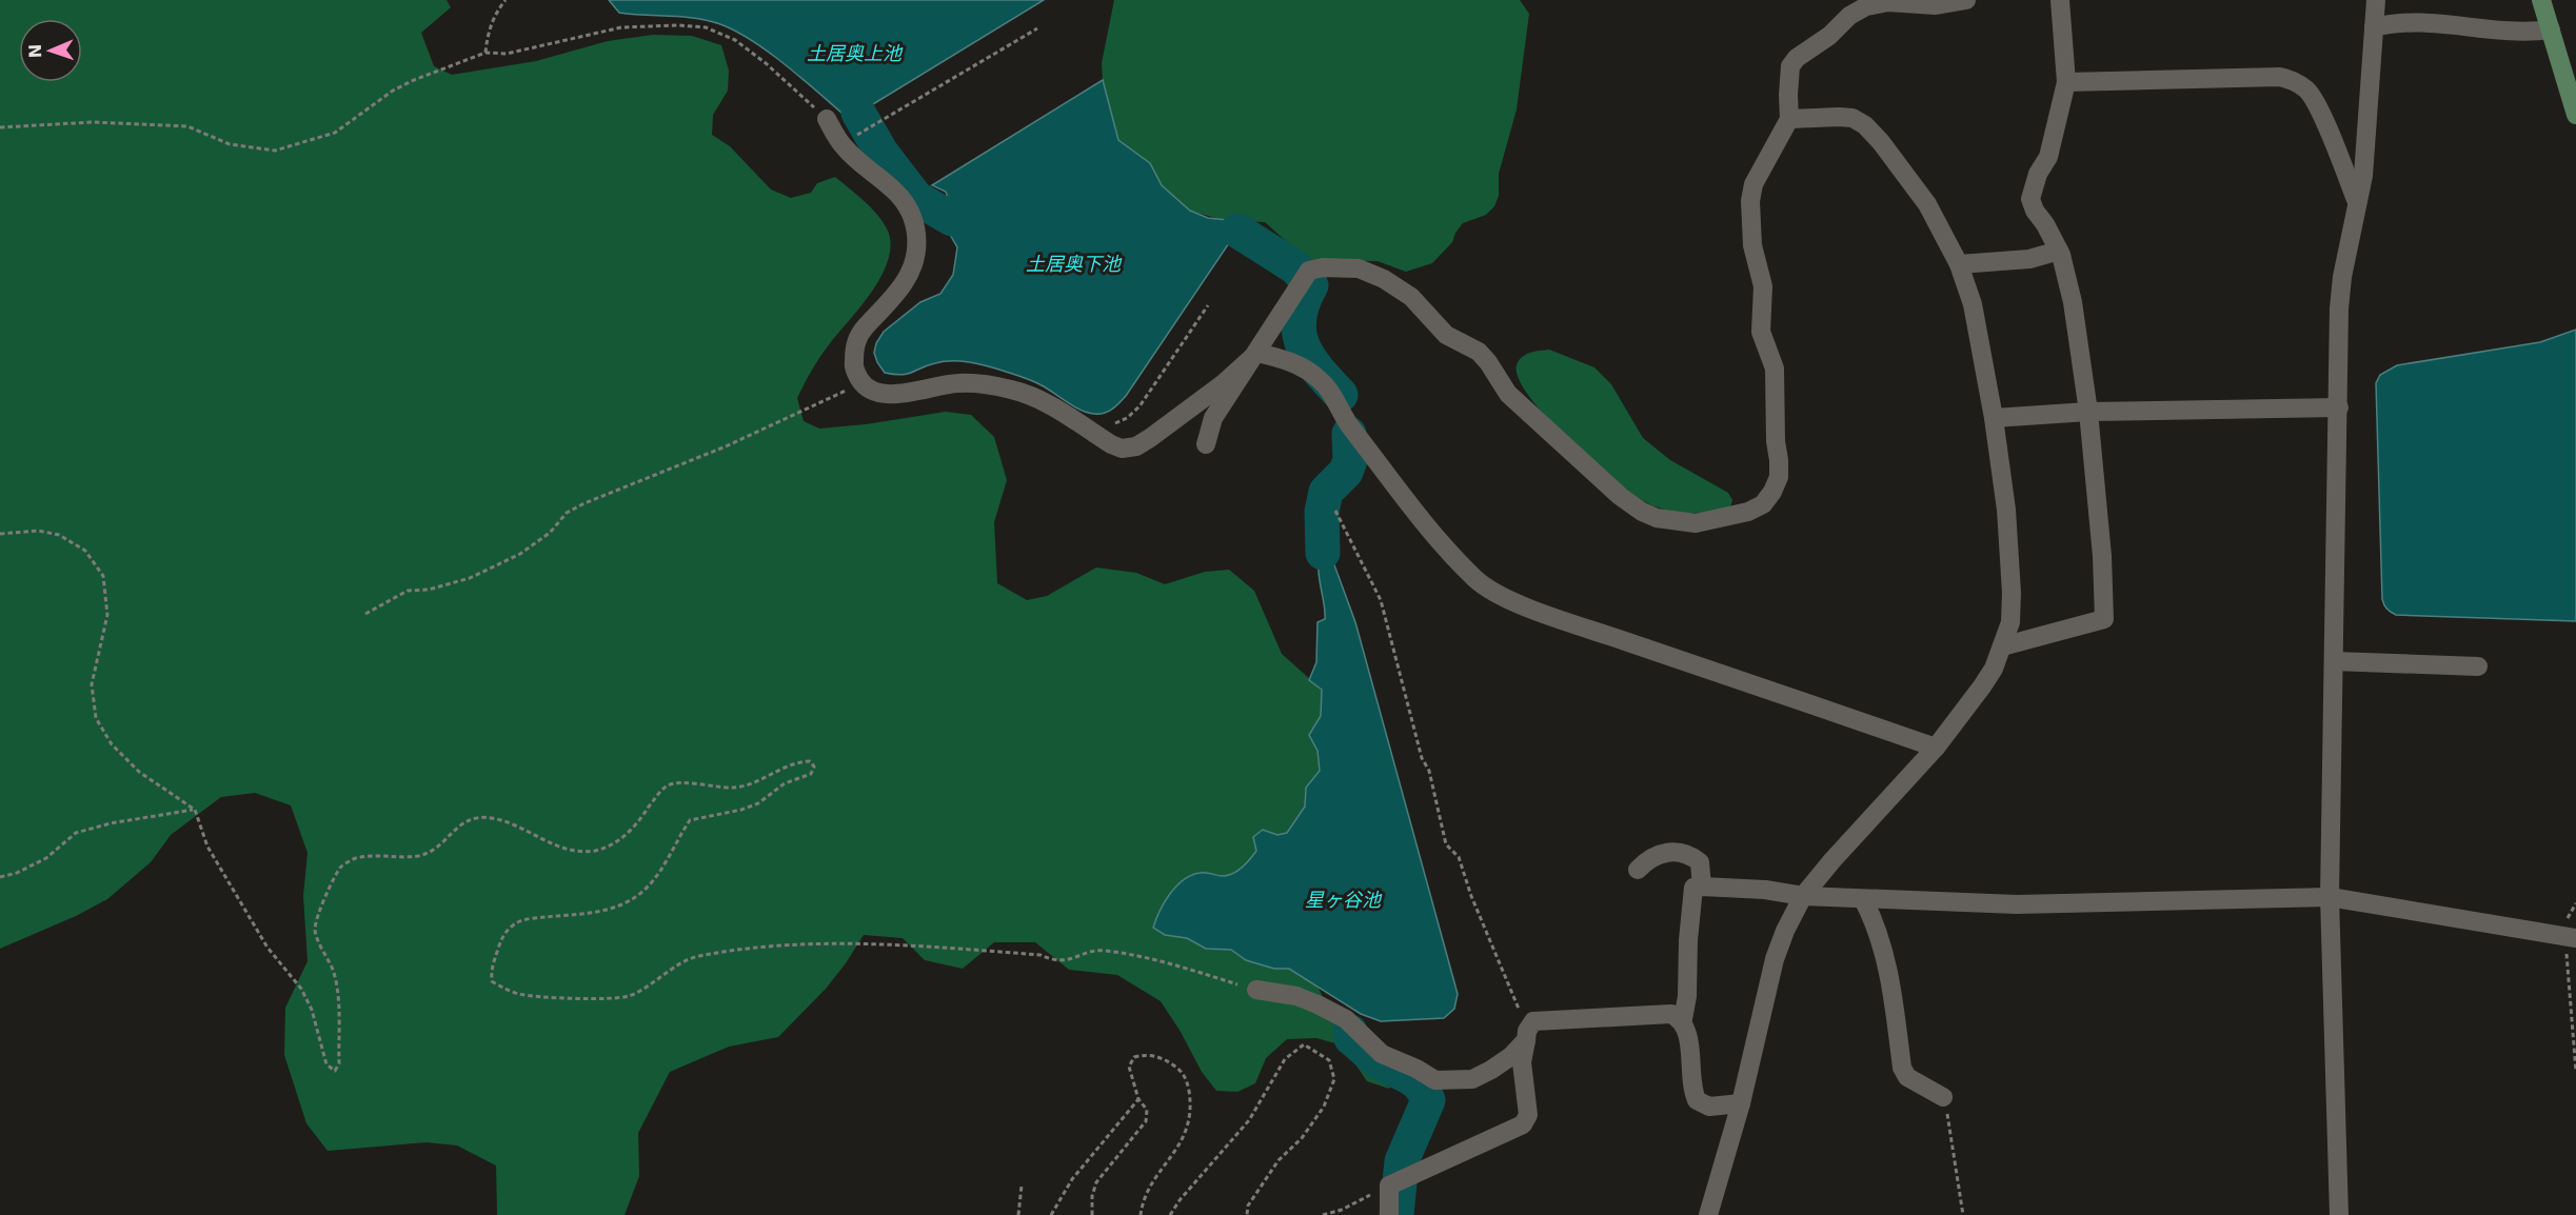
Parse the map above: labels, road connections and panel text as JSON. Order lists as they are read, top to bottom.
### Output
{
  "water": ["土居奥上池", "土居奥下池", "星ヶ谷池"],
  "north": "left"
}
